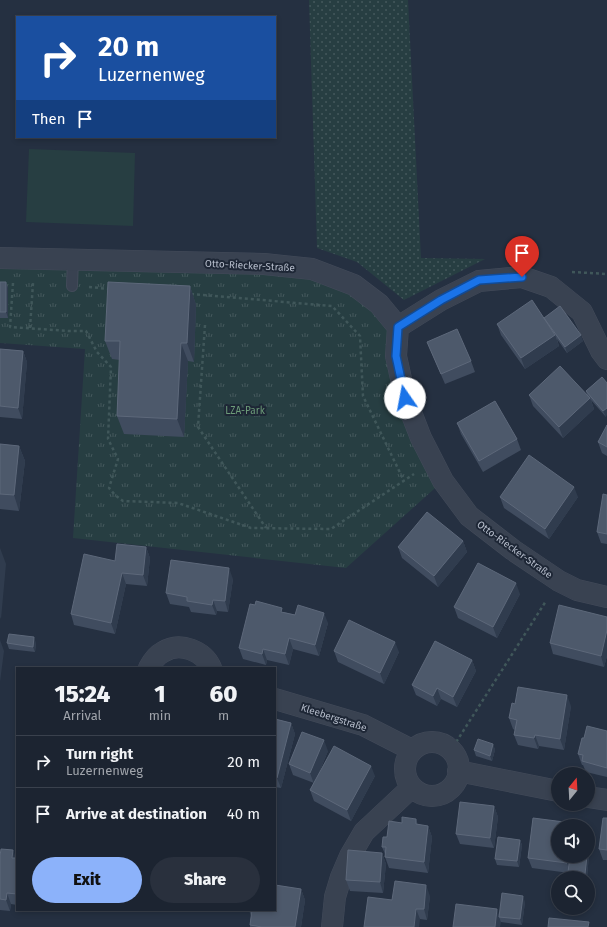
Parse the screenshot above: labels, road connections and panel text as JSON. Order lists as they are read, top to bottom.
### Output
{
  "streets": {
    "street": ["Otto-Riecker-Straße", "Kleebergstraße"]
  },
  "parks": ["LZA-Park"],
  "north": "top",
  "page": {
    "turn": ["20 m", "Luzernenweg"],
    "then": "Then",
    "eta": [
      "15:24",
      "Arrival",
      "1",
      "min",
      "60",
      "m"
    ],
    "list": [
      {
        "name": "Turn right",
        "note": "Luzernenweg",
        "value": "20 m"
      },
      {
        "name": "Arrive at destination",
        "value": "40 m"
      }
    ],
    "buttons": ["Exit", "Share"]
  }
}
